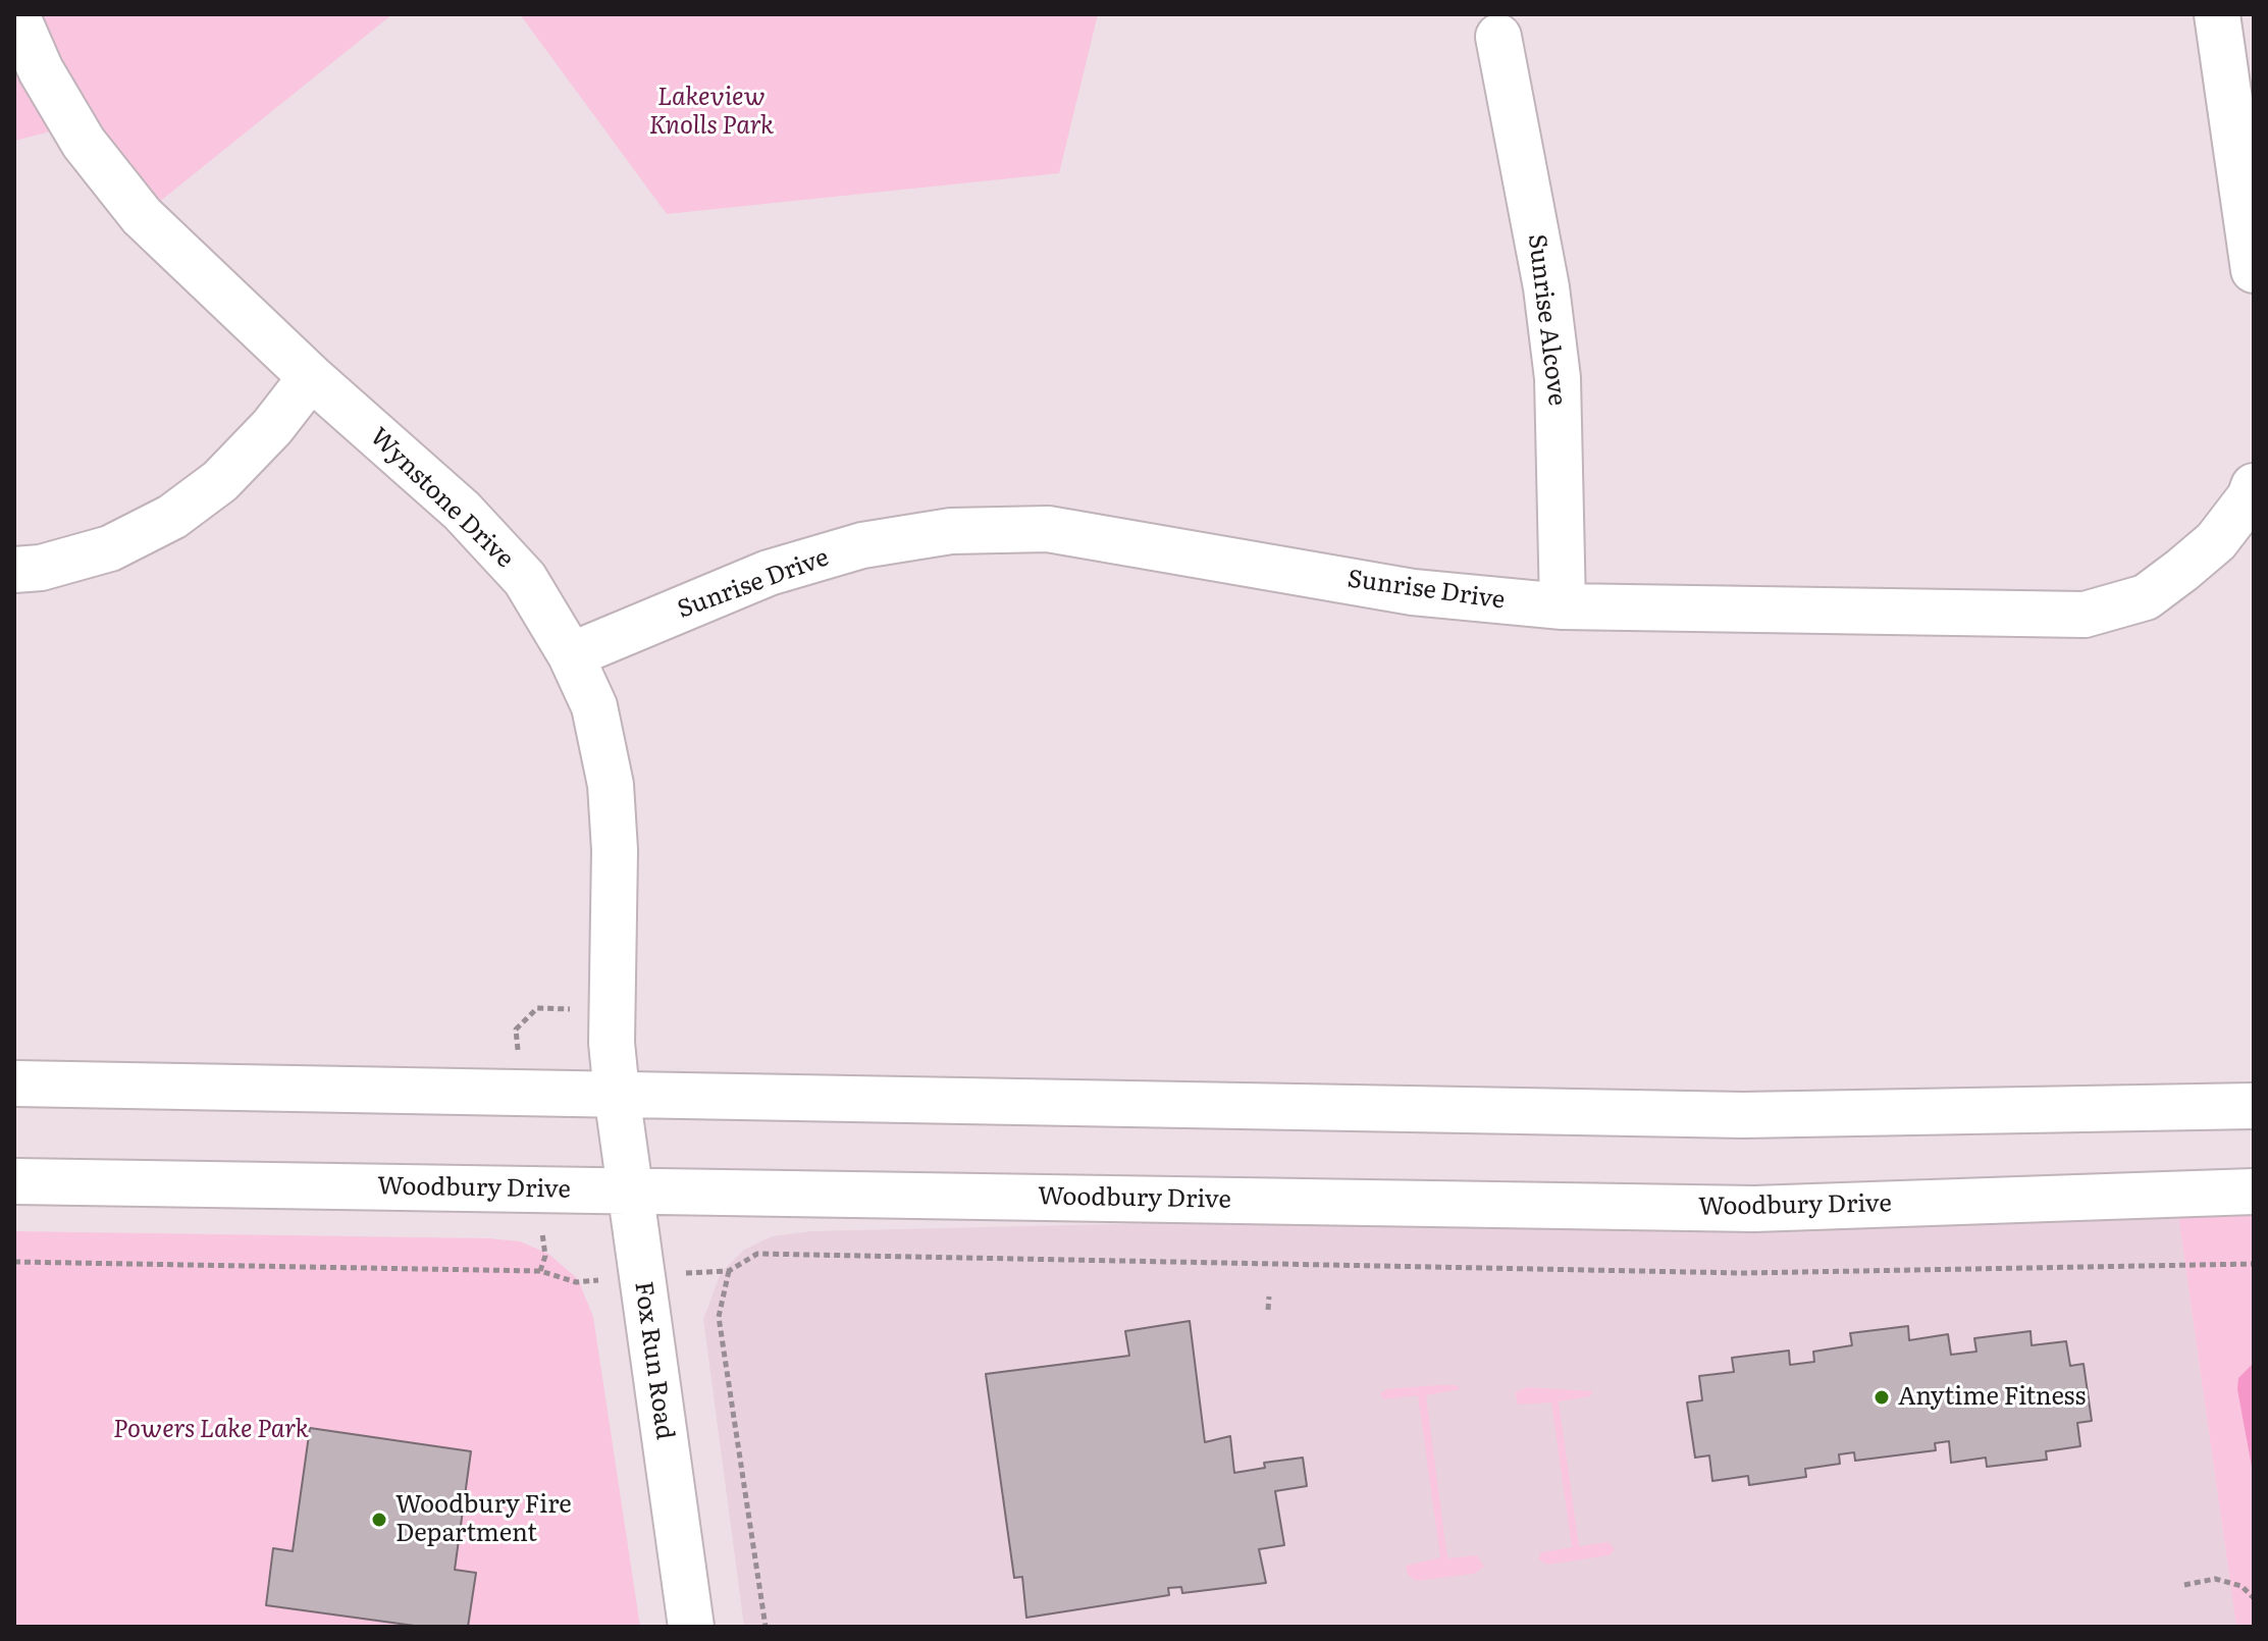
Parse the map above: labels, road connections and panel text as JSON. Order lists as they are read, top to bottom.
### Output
{
  "streets": {
    "street": [
      "Sunrise Alcove",
      "Wynstone Drive",
      "Sunrise Drive",
      "Woodbury Drive",
      "Fox Run Road"
    ]
  },
  "crossings": [
    ["Sunrise Alcove", "Sunrise Drive"],
    ["Wynstone Drive", "Sunrise Drive"],
    ["Wynstone Drive", "Fox Run Road"],
    ["Woodbury Drive", "Fox Run Road"]
  ],
  "parks": ["Lakeview Knolls Park", "Powers Lake Park"],
  "places": ["Anytime Fitness", "Woodbury Fire Department"]
}
